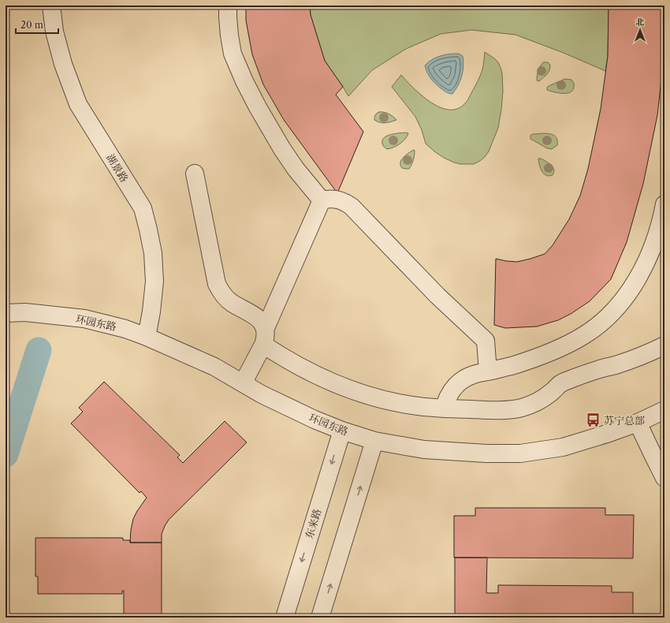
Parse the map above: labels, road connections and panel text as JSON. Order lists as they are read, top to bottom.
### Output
{
  "streets": {
    "street": ["湖景路", "环园东路", "东来路"]
  },
  "crossings": [
    ["湖景路", "环园东路"],
    ["环园东路", "东来路"]
  ],
  "places": {
    "bus stop": ["苏宁总部"]
  },
  "scale_bar": "20 m",
  "north": "top"
}
